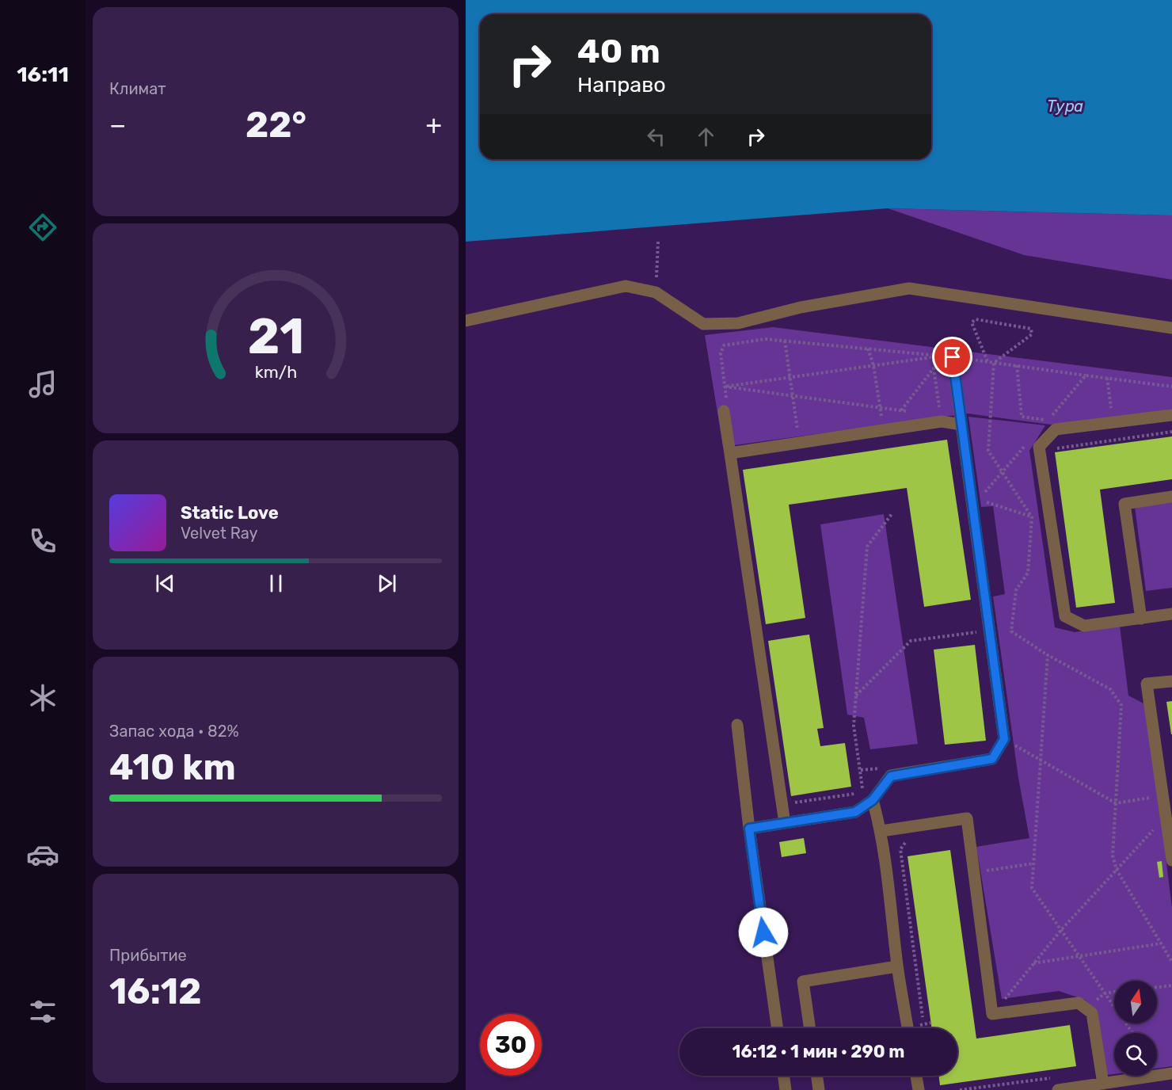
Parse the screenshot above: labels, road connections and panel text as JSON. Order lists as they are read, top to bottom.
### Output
{
  "water": ["Тура"],
  "north": "top",
  "page": {
    "tabs": "16:11",
    "tile": [
      "Климат",
      ["Запас хода · 82%", "410 km"],
      ["Прибытие", "16:12"]
    ],
    "turn": ["40 m", "Направо"],
    "heat": ["−", "22°", "+"],
    "song": ["Static Love", "Velvet Ray"],
    "limit": "30",
    "trip": "16:12 · 1 мин · 290 m",
    "gauge": ["21", "km/h"]
  }
}
